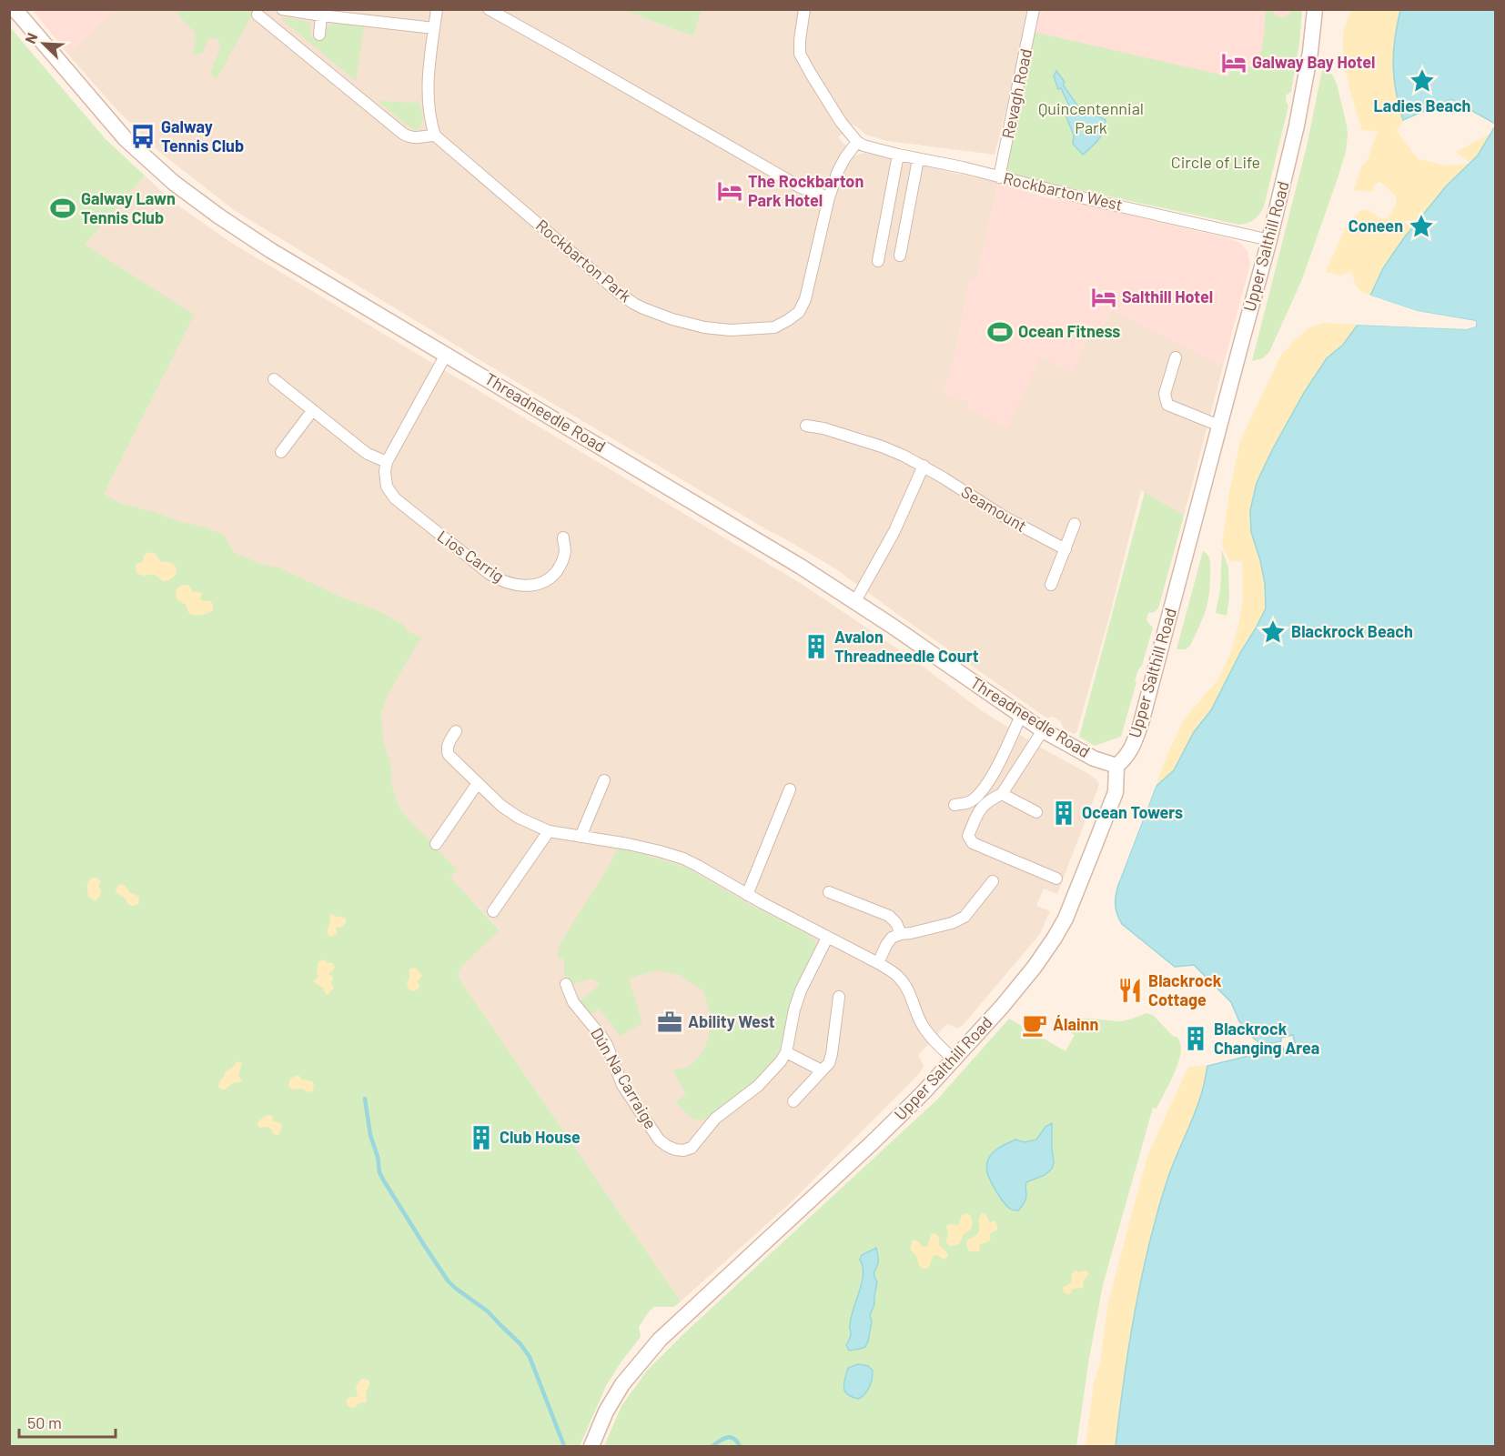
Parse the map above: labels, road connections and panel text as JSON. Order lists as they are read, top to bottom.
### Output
{
  "streets": {
    "main road": ["Upper Salthill Road", "Threadneedle Road"],
    "street": [
      "Revagh Road",
      "Rockbarton West",
      "Rockbarton Park",
      "Seamount",
      "Lios Carrig",
      "Dún Na Carraige"
    ]
  },
  "crossings": [
    ["Revagh Road", "Rockbarton West"],
    ["Rockbarton West", "Upper Salthill Road"],
    ["Rockbarton West", "Rockbarton Park"],
    ["Upper Salthill Road", "Threadneedle Road"]
  ],
  "parks": ["Quincentennial Park", "Circle of Life"],
  "places": {
    "hotel": ["Galway Bay Hotel", "The Rockbarton Park Hotel", "Salthill Hotel"],
    "place": ["Ladies Beach", "Coneen", "Blackrock Beach"],
    "bus stop": ["Galway Tennis Club"],
    "sports": ["Galway Lawn Tennis Club", "Ocean Fitness"],
    "building": [
      "Avalon Threadneedle Court",
      "Ocean Towers",
      "Blackrock Changing Area",
      "Club House"
    ],
    "restaurant": ["Blackrock Cottage"],
    "office": ["Ability West"],
    "cafe": ["Álainn"]
  },
  "scale_bar": "50 m",
  "north": "top left"
}
